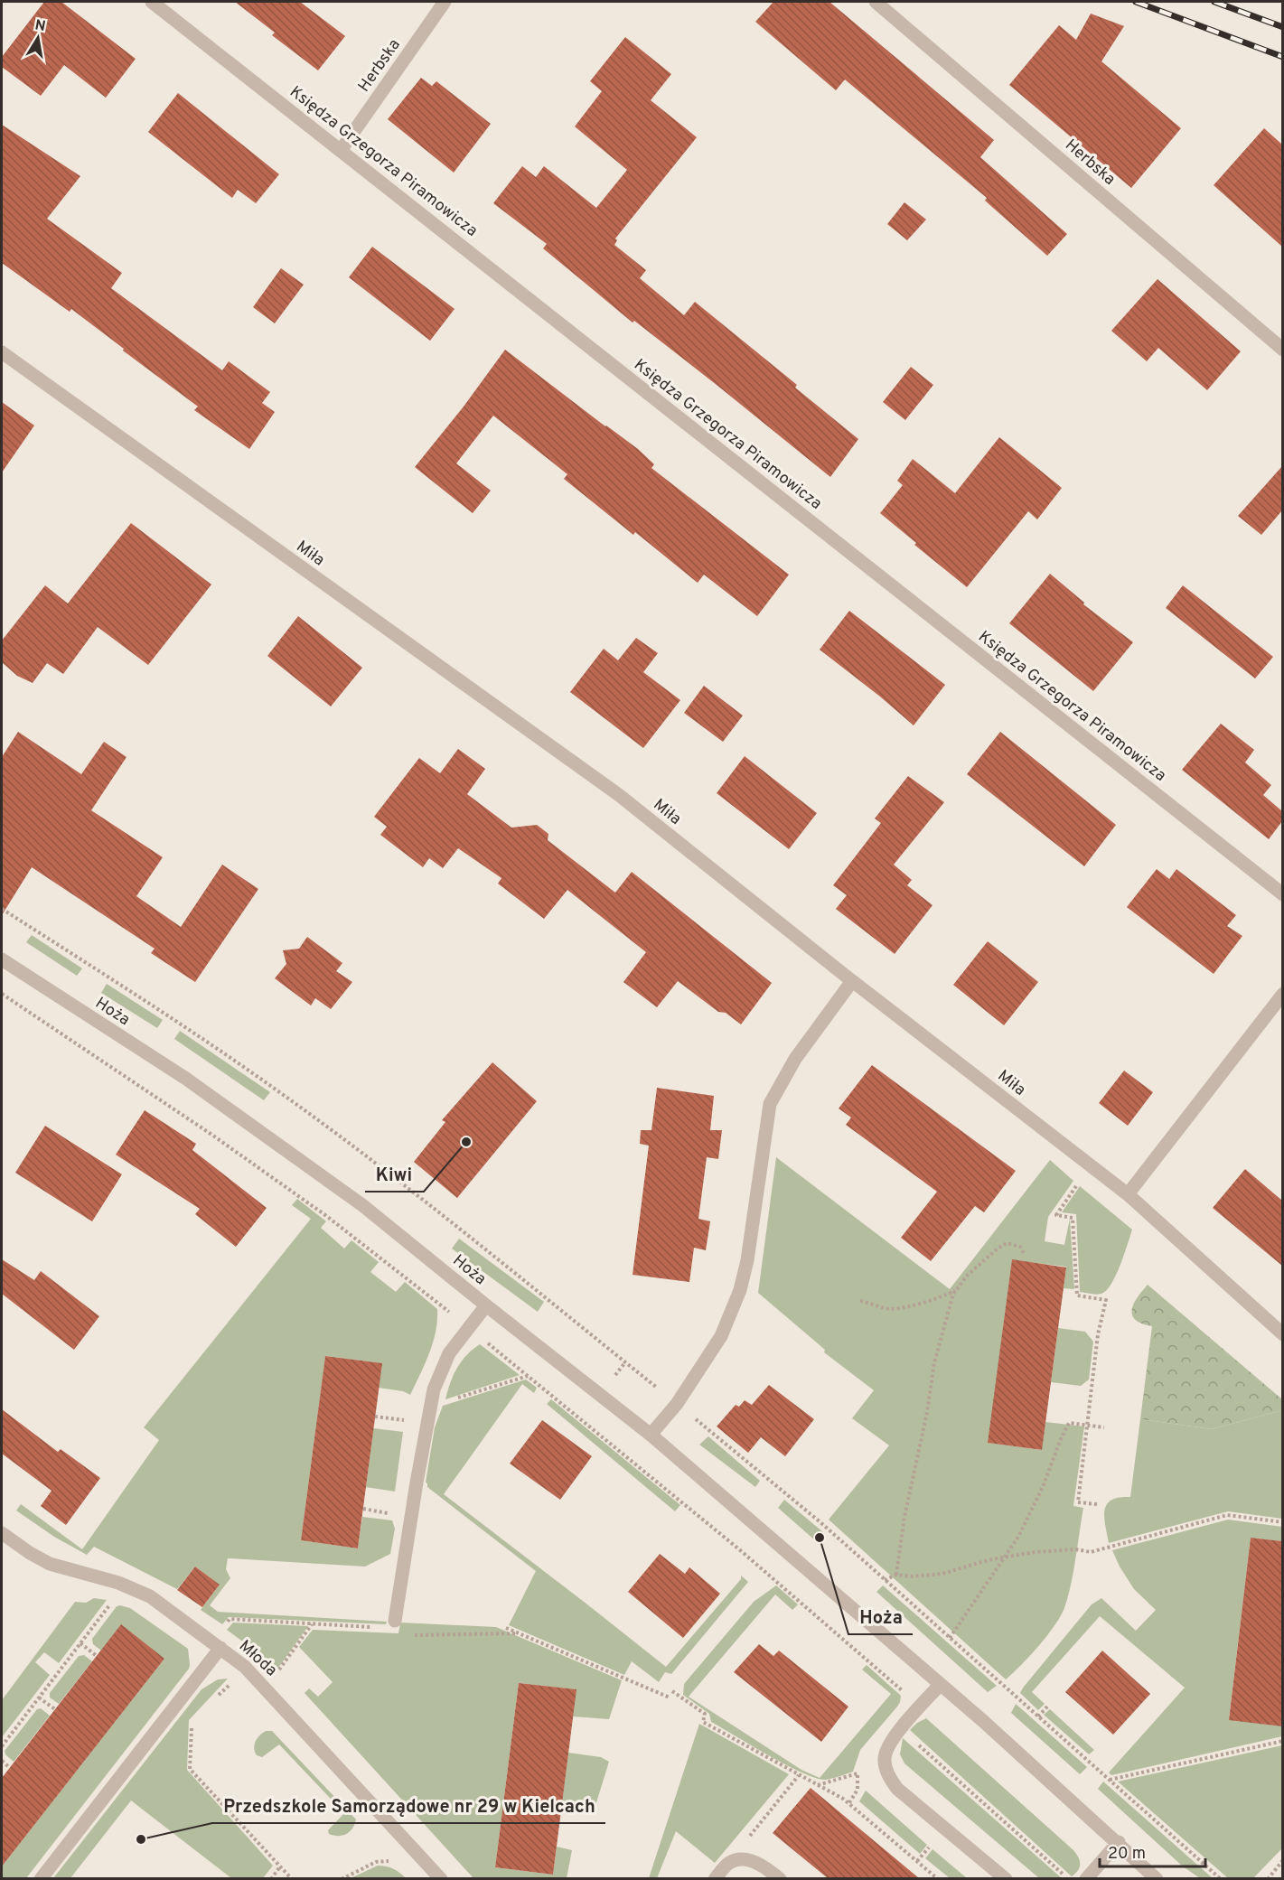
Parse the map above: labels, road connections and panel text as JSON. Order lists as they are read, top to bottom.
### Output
{
  "streets": {
    "street": [
      "Herbska",
      "Księdza Grzegorza Piramowicza",
      "Miła",
      "Hoża",
      "Młoda"
    ]
  },
  "crossings": [
    ["Herbska", "Księdza Grzegorza Piramowicza"]
  ],
  "places": ["Kiwi", "Hoża", "Przedszkole Samorządowe nr 29 w Kielcach"],
  "scale_bar": "20 m",
  "north": "top"
}
